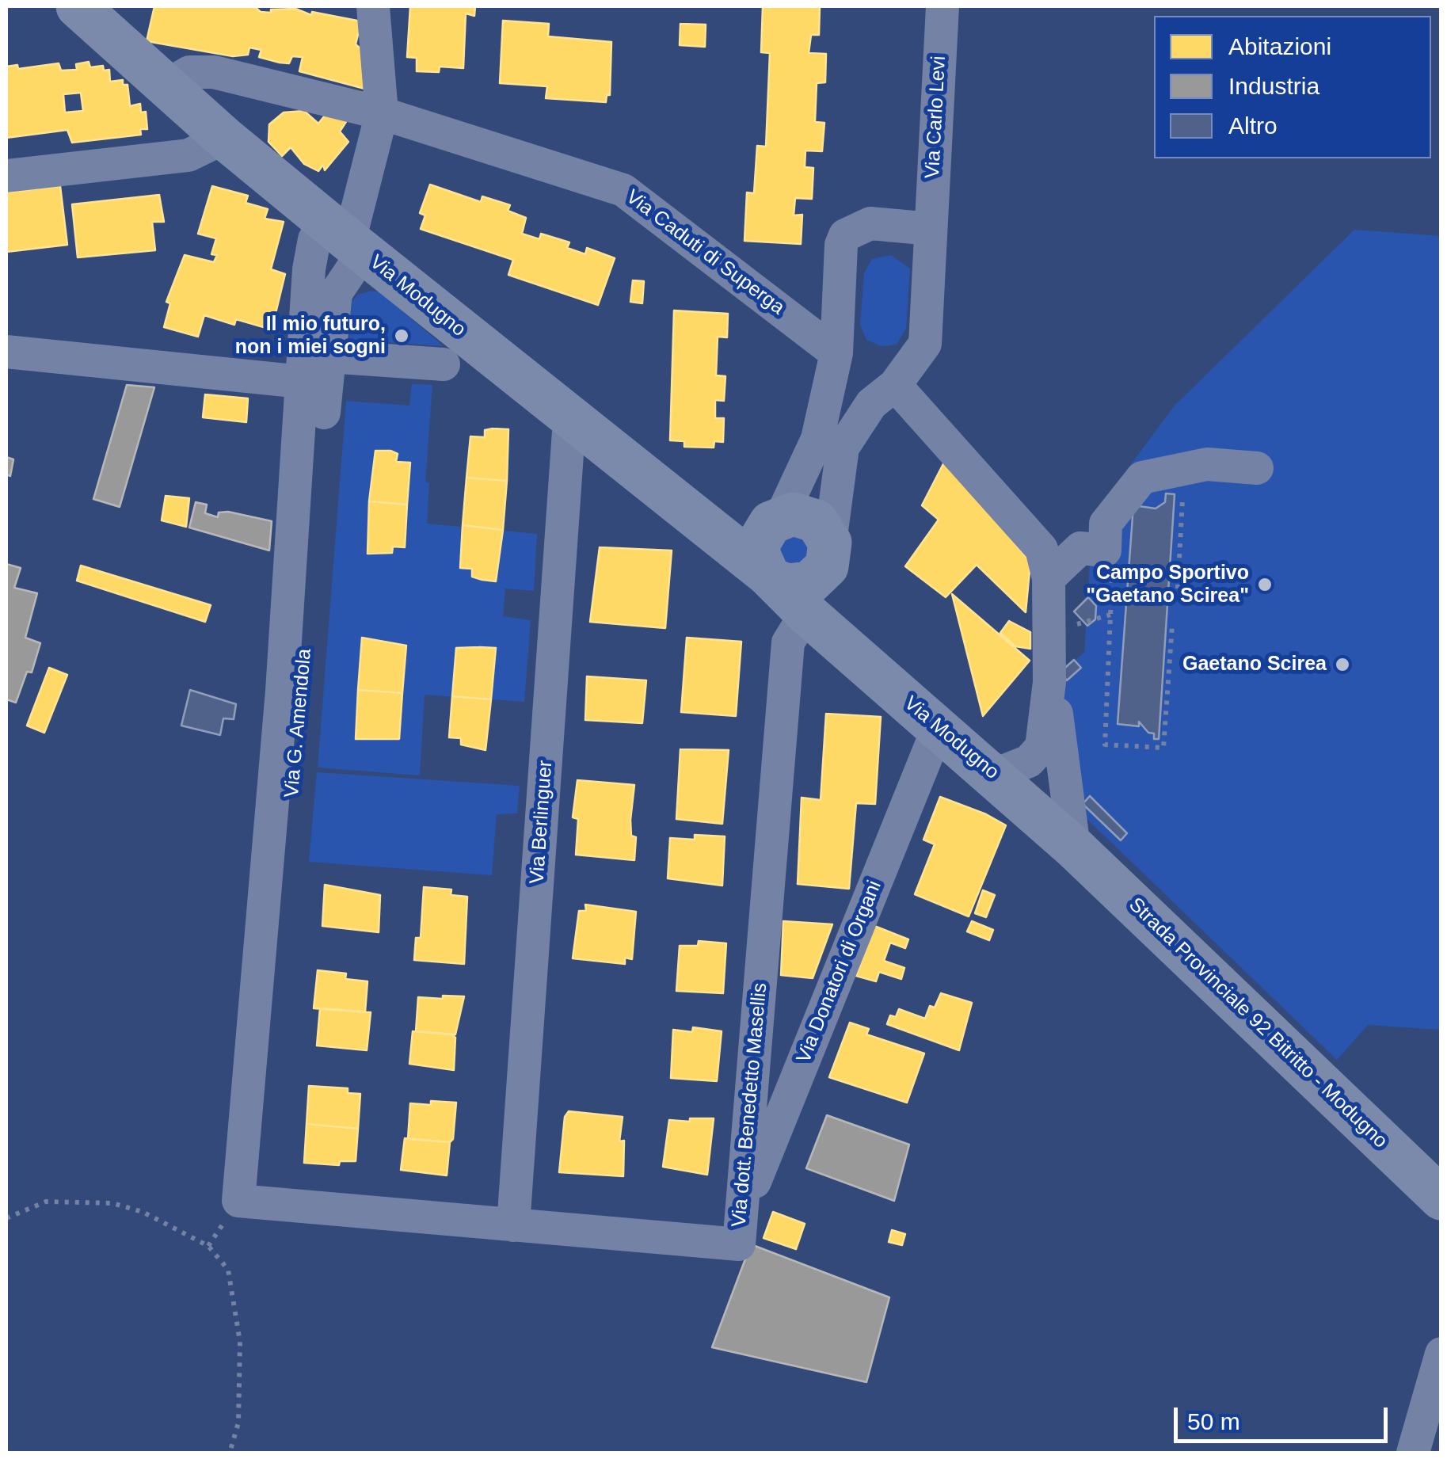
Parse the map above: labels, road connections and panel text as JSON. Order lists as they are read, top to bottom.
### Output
{
  "streets": {
    "main road": ["Via Modugno", "Strada Provinciale 92 Bitritto - Modugno"],
    "street": [
      "Via Carlo Levi",
      "Via Caduti di Superga",
      "Via G. Amendola",
      "Via Berlinguer",
      "Via Donatori di Organi",
      "Via dott. Benedetto Masellis"
    ]
  },
  "crossings": [
    ["Via Carlo Levi", "Via Modugno"],
    ["Via Caduti di Superga", "Via Modugno"],
    ["Via Modugno", "Via Berlinguer"],
    ["Via Modugno", "Via Donatori di Organi"],
    ["Via Modugno", "Strada Provinciale 92 Bitritto - Modugno"],
    ["Via Modugno", "Via dott. Benedetto Masellis"],
    ["Via G. Amendola", "Via dott. Benedetto Masellis"],
    ["Via Berlinguer", "Via dott. Benedetto Masellis"],
    ["Via Donatori di Organi", "Via dott. Benedetto Masellis"]
  ],
  "places": ["Il mio futuro, non i miei sogni", "Campo Sportivo \"Gaetano Scirea\"", "Gaetano Scirea"],
  "legend": ["Abitazioni", "Industria", "Altro"],
  "scale_bar": "50 m"
}
